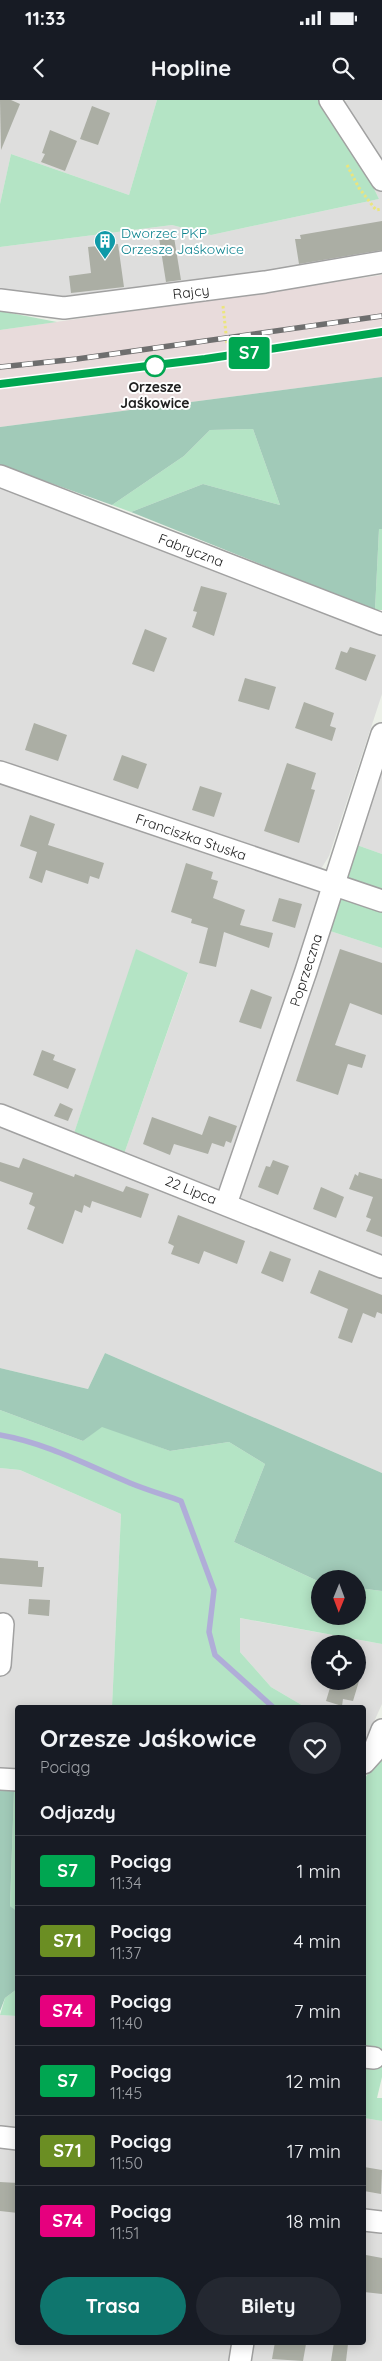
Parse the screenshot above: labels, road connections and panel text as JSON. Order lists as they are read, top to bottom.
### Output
{
  "streets": {
    "street": [
      "Rajcy",
      "Fabryczna",
      "Franciszka Stuska",
      "Poprzeczna",
      "22 Lipca"
    ]
  },
  "crossings": [
    ["Franciszka Stuska", "Poprzeczna"],
    ["Poprzeczna", "22 Lipca"]
  ],
  "places": {
    "building": ["Dworzec PKP Orzesze Jaśkowice"],
    "other": ["Orzesze Jaśkowice"]
  },
  "north": "bottom",
  "page": {
    "status": "11:33",
    "header": "Hopline",
    "on_map": "S7",
    "heading": [
      ["Orzesze Jaśkowice", "Pociąg"],
      "Odjazdy"
    ],
    "list": [
      {
        "mark": "S7",
        "name": "Pociąg",
        "note": "11:34",
        "value": "1 min"
      },
      {
        "mark": "S71",
        "name": "Pociąg",
        "note": "11:37",
        "value": "4 min"
      },
      {
        "mark": "S74",
        "name": "Pociąg",
        "note": "11:40",
        "value": "7 min"
      },
      {
        "mark": "S7",
        "name": "Pociąg",
        "note": "11:45",
        "value": "12 min"
      },
      {
        "mark": "S71",
        "name": "Pociąg",
        "note": "11:50",
        "value": "17 min"
      },
      {
        "mark": "S74",
        "name": "Pociąg",
        "note": "11:51",
        "value": "18 min"
      }
    ],
    "buttons": ["Trasa", "Bilety"]
  }
}
